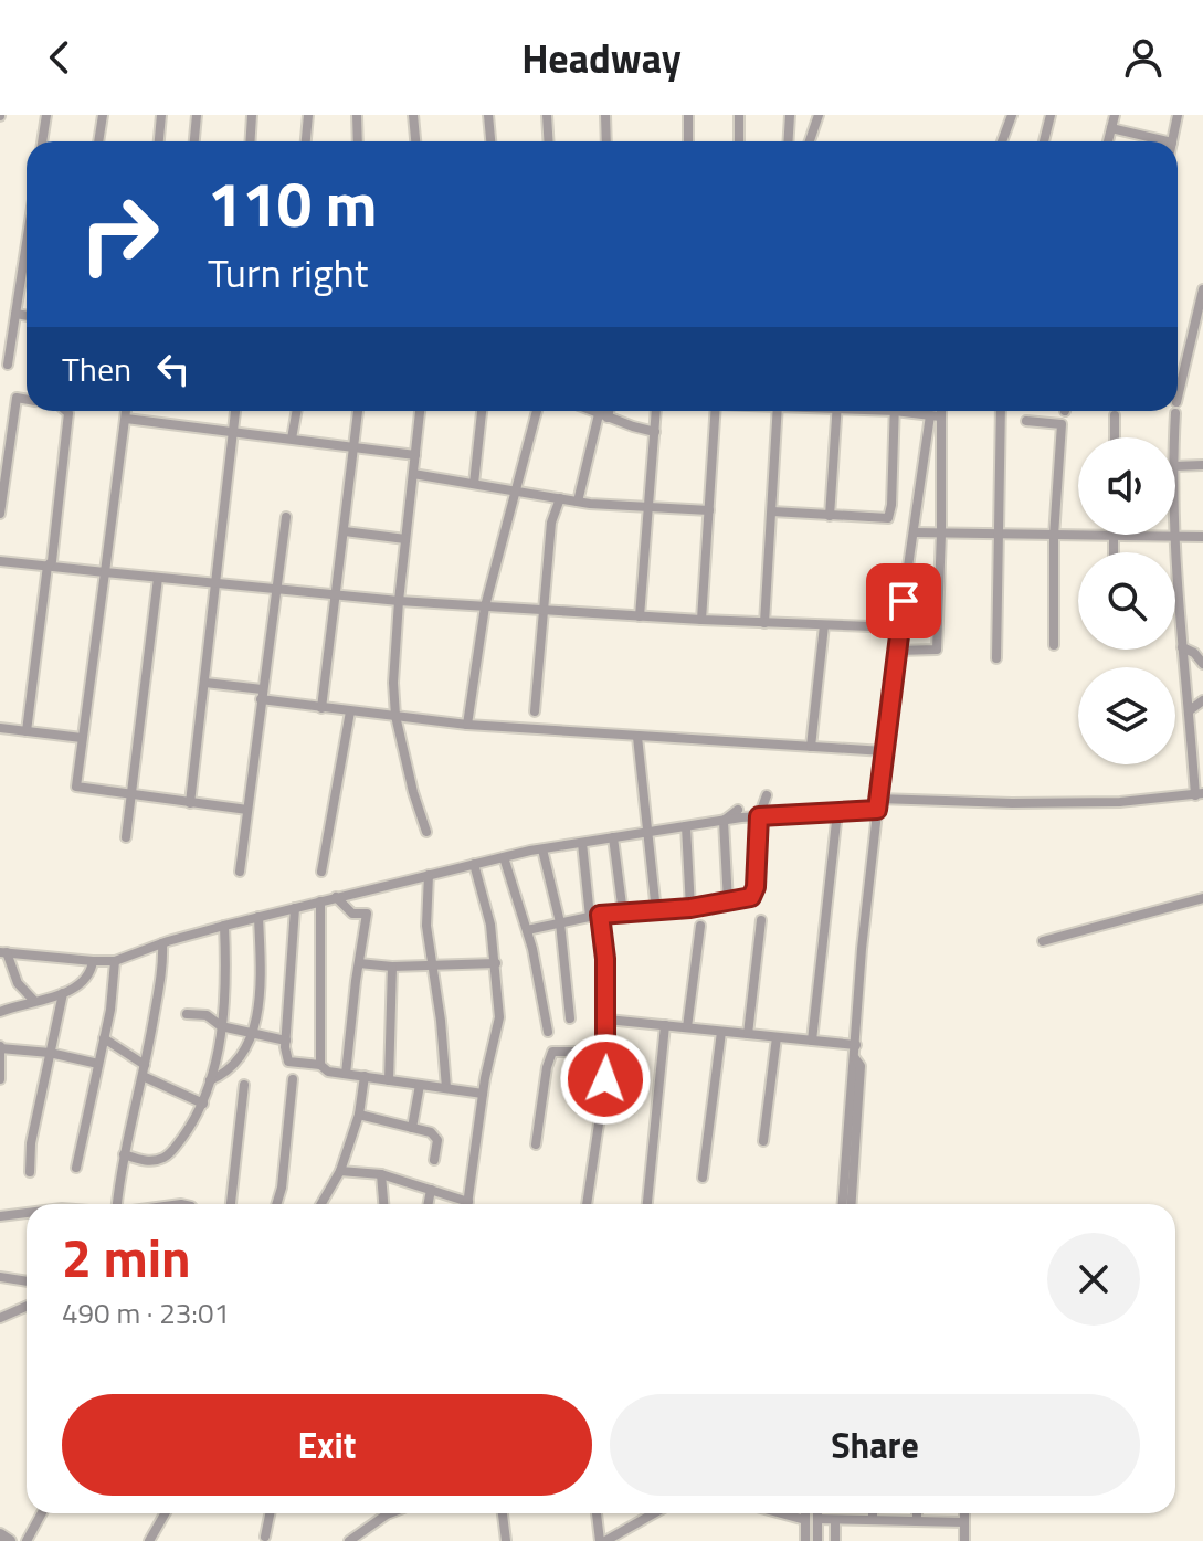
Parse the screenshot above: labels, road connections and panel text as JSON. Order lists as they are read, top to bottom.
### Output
{
  "page": {
    "header": "Headway",
    "turn": ["110 m", "Turn right"],
    "then": "Then",
    "heading": ["2 min", "490 m · 23:01"],
    "buttons": ["Exit", "Share"]
  }
}
